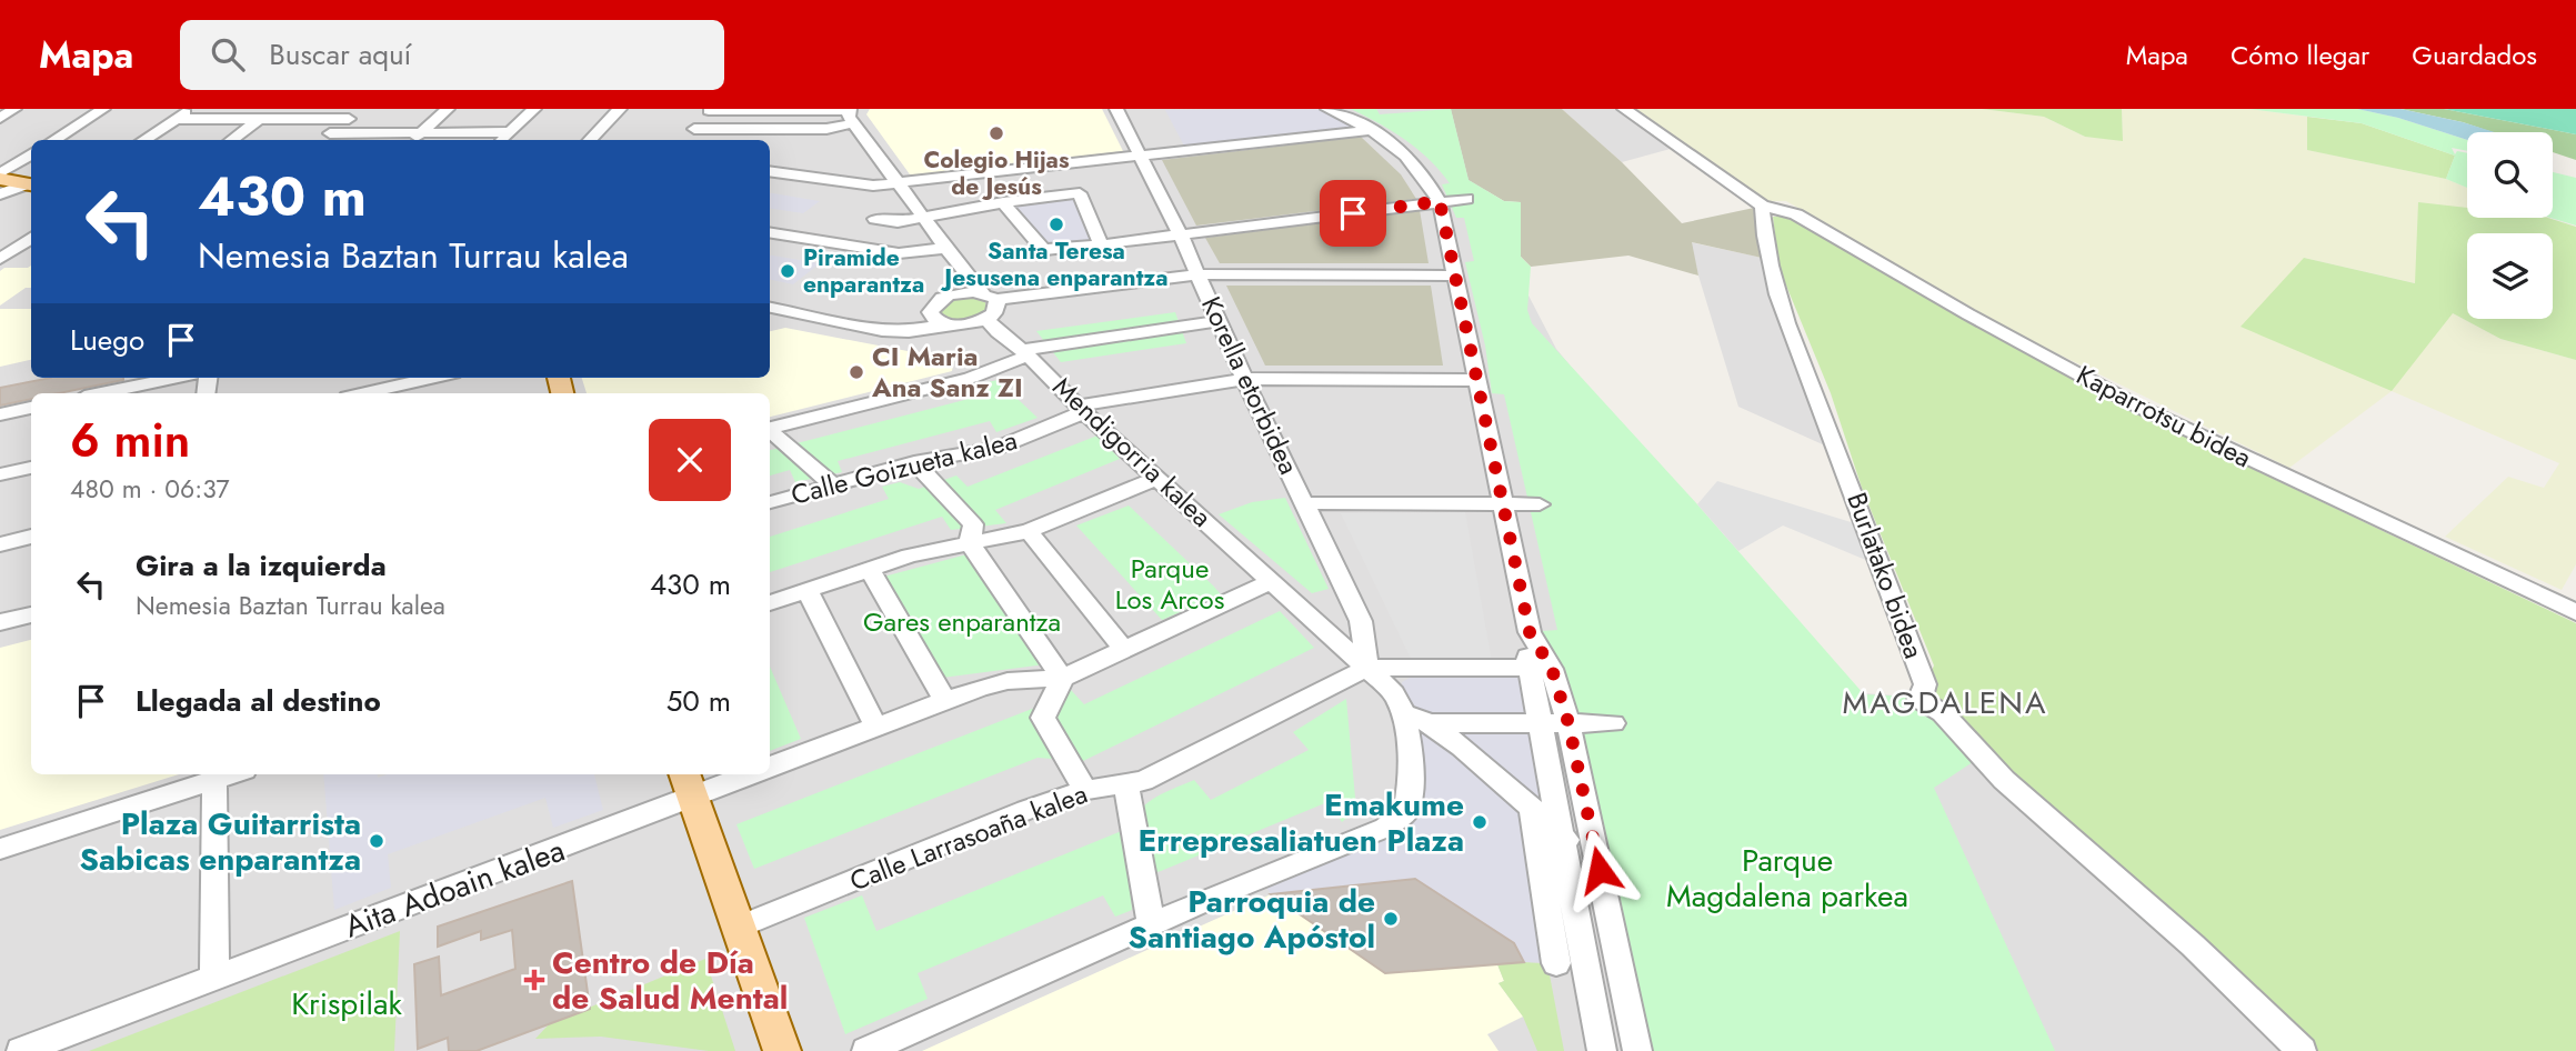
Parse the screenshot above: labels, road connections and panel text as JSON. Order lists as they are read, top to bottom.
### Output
{
  "streets": {
    "street": [
      "Korella etorbidea",
      "Kaparrotsu bidea",
      "Mendigorria kalea",
      "Calle Goizueta kalea",
      "Burlatako bidea",
      "Calle Larrasoaña kalea",
      "Aita Adoain kalea"
    ]
  },
  "crossings": [
    ["Korella etorbidea", "Mendigorria kalea"],
    ["Korella etorbidea", "Calle Goizueta kalea"],
    ["Korella etorbidea", "Calle Larrasoaña kalea"],
    ["Kaparrotsu bidea", "Burlatako bidea"],
    ["Mendigorria kalea", "Calle Goizueta kalea"],
    ["Mendigorria kalea", "Calle Larrasoaña kalea"]
  ],
  "districts": ["MAGDALENA"],
  "parks": [
    "Parque Los Arcos",
    "Gares enparantza",
    "Parque Magdalena parkea",
    "Krispilak"
  ],
  "places": {
    "other": [
      "Colegio Hijas de Jesús",
      "Santa Teresa Jesusena enparantza",
      "Piramide enparantza",
      "CI Maria Ana Sanz ZI",
      "Emakume Errepresaliatuen Plaza",
      "Plaza Guitarrista Sabicas enparantza",
      "Parroquia de Santiago Apóstol"
    ],
    "health": ["Centro de Día de Salud Mental"]
  },
  "page": {
    "header": "Mapa",
    "search": "Buscar aquí",
    "nav": ["Mapa", "Cómo llegar", "Guardados"],
    "turn": ["430 m", "Nemesia Baztan Turrau kalea"],
    "then": "Luego",
    "heading": ["6 min", "480 m · 06:37"],
    "list": [
      {
        "name": "Gira a la izquierda",
        "note": "Nemesia Baztan Turrau kalea",
        "value": "430 m"
      },
      {
        "name": "Llegada al destino",
        "value": "50 m"
      }
    ]
  }
}
